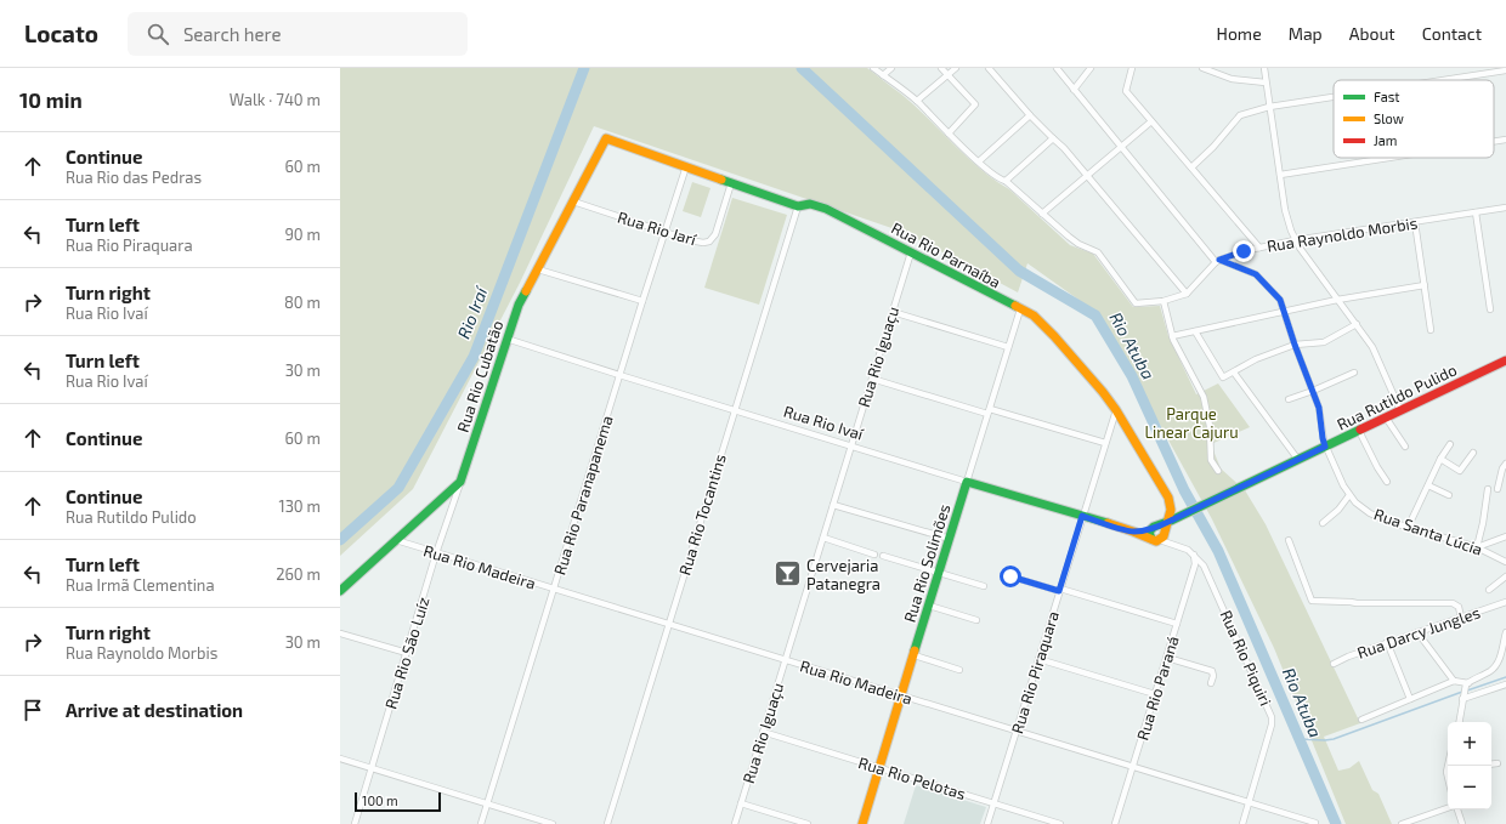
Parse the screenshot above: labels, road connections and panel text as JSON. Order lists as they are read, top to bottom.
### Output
{
  "streets": {
    "street": [
      "Rua Rio Jarí",
      "Rua Raynoldo Morbis",
      "Rua Rio Parnaíba",
      "Rua Rio Iguaçu",
      "Rua Rio Cubatão",
      "Rua Rutildo Pulido",
      "Rua Rio Ivaí",
      "Rua Rio Paranapanema",
      "Rua Rio Tocantins",
      "Rua Santa Lúcia",
      "Rua Rio Solimões",
      "Rua Rio Madeira",
      "Rua Darcy Jungles",
      "Rua Rio São Luíz",
      "Rua Rio Piquiri",
      "Rua Rio Piraquara",
      "Rua Rio Paraná",
      "Rua Rio Pelotas"
    ]
  },
  "crossings": [
    ["Rua Rio Jarí", "Rua Rio Parnaíba"],
    ["Rua Rio Jarí", "Rua Rio Cubatão"],
    ["Rua Rio Jarí", "Rua Rio Paranapanema"],
    ["Rua Raynoldo Morbis", "Rua Santa Lúcia"],
    ["Rua Rio Parnaíba", "Rua Rio Iguaçu"],
    ["Rua Rio Parnaíba", "Rua Rio Cubatão"],
    ["Rua Rio Parnaíba", "Rua Rio Ivaí"],
    ["Rua Rio Parnaíba", "Rua Rio Paranapanema"],
    ["Rua Rio Parnaíba", "Rua Rio Tocantins"],
    ["Rua Rio Parnaíba", "Rua Rio Solimões"],
    ["Rua Rio Parnaíba", "Rua Rio Piraquara"],
    ["Rua Rio Iguaçu", "Rua Rio Ivaí"],
    ["Rua Rio Iguaçu", "Rua Rio Madeira"],
    ["Rua Rio Iguaçu", "Rua Rio Pelotas"],
    ["Rua Rio Cubatão", "Rua Rio Ivaí"],
    ["Rua Rio Cubatão", "Rua Rio Madeira"],
    ["Rua Rio Cubatão", "Rua Rio São Luíz"],
    ["Rua Rutildo Pulido", "Rua Rio Ivaí"],
    ["Rua Rutildo Pulido", "Rua Santa Lúcia"],
    ["Rua Rio Ivaí", "Rua Rio Paranapanema"],
    ["Rua Rio Ivaí", "Rua Rio Tocantins"],
    ["Rua Rio Ivaí", "Rua Rio Solimões"],
    ["Rua Rio Ivaí", "Rua Rio Piquiri"],
    ["Rua Rio Ivaí", "Rua Rio Piraquara"],
    ["Rua Rio Ivaí", "Rua Rio Paraná"],
    ["Rua Rio Paranapanema", "Rua Rio Madeira"],
    ["Rua Rio Tocantins", "Rua Rio Madeira"],
    ["Rua Rio Solimões", "Rua Rio Madeira"],
    ["Rua Rio Solimões", "Rua Rio Pelotas"],
    ["Rua Rio Madeira", "Rua Rio São Luíz"],
    ["Rua Rio Madeira", "Rua Rio Piquiri"],
    ["Rua Rio Madeira", "Rua Rio Piraquara"],
    ["Rua Rio Madeira", "Rua Rio Paraná"],
    ["Rua Rio Piquiri", "Rua Rio Paraná"],
    ["Rua Rio Piraquara", "Rua Rio Pelotas"]
  ],
  "water": ["Rio Iraí", "Rio Atuba"],
  "parks": ["Parque Linear Cajuru"],
  "places": {
    "bar": ["Cervejaria Patanegra"]
  },
  "legend": ["Fast", "Slow", "Jam"],
  "scale_bar": "100 m",
  "page": {
    "header": "Locato",
    "search": "Search here",
    "nav": [
      "Home",
      "Map",
      "About",
      "Contact"
    ],
    "heading": ["10 min", "Walk · 740 m"],
    "list": [
      ["Continue", "Rua Rio das Pedras", "60 m"],
      ["Turn left", "Rua Rio Piraquara", "90 m"],
      ["Turn right", "Rua Rio Ivaí", "80 m"],
      ["Turn left", "Rua Rio Ivaí", "30 m"],
      ["Continue", "60 m"],
      ["Continue", "Rua Rutildo Pulido", "130 m"],
      ["Turn left", "Rua Irmã Clementina", "260 m"],
      ["Turn right", "Rua Raynoldo Morbis", "30 m"],
      "Arrive at destination"
    ],
    "map_buttons": ["+", "−"],
    "scale": "100 m"
  }
}
